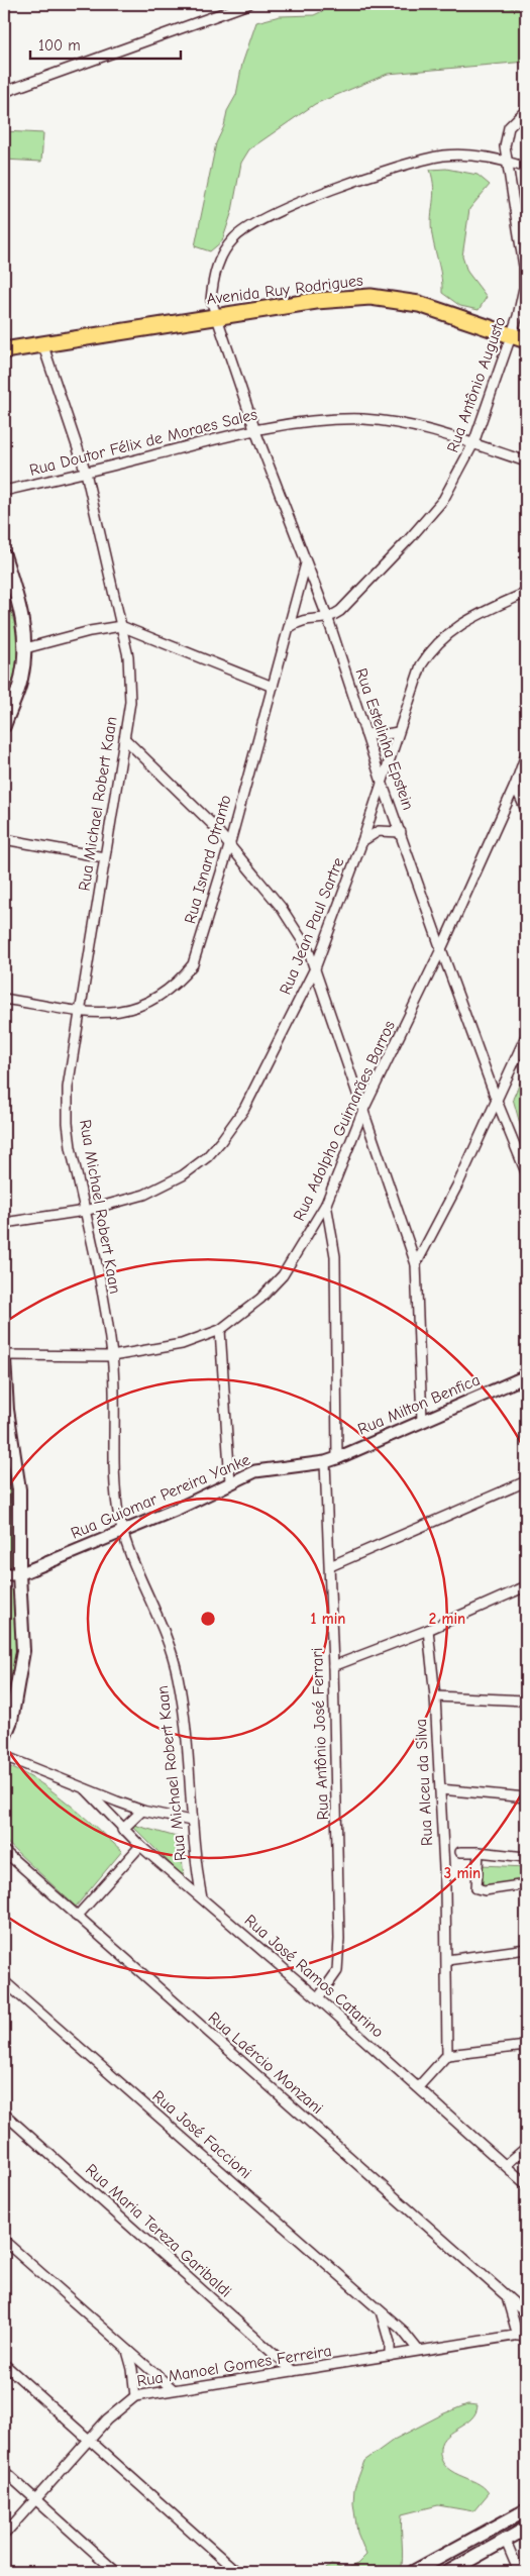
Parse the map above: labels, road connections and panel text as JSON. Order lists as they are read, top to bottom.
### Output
{
  "streets": {
    "main road": ["Avenida Ruy Rodrigues"],
    "street": [
      "Rua Antônio Augusto",
      "Rua Doutor Félix de Moraes Sales",
      "Rua Estelinha Epstein",
      "Rua Michael Robert Kaan",
      "Rua Isnard Otranto",
      "Rua Jean Paul Sartre",
      "Rua Adolpho Guimarães Barros",
      "Rua Milton Benfica",
      "Rua Guiomar Pereira Yanke",
      "Rua Antônio José Ferrari",
      "Rua Alceu da Silva",
      "Rua José Ramos Catarino",
      "Rua Laércio Monzani",
      "Rua José Faccioni",
      "Rua Maria Tereza Garibaldi",
      "Rua Manoel Gomes Ferreira"
    ]
  },
  "crossings": [
    ["Avenida Ruy Rodrigues", "Rua Antônio Augusto"],
    ["Avenida Ruy Rodrigues", "Rua Estelinha Epstein"],
    ["Avenida Ruy Rodrigues", "Rua Michael Robert Kaan"],
    ["Rua Antônio Augusto", "Rua Doutor Félix de Moraes Sales"],
    ["Rua Antônio Augusto", "Rua Estelinha Epstein"],
    ["Rua Doutor Félix de Moraes Sales", "Rua Estelinha Epstein"],
    ["Rua Doutor Félix de Moraes Sales", "Rua Michael Robert Kaan"],
    ["Rua Estelinha Epstein", "Rua Isnard Otranto"],
    ["Rua Estelinha Epstein", "Rua Jean Paul Sartre"],
    ["Rua Estelinha Epstein", "Rua Adolpho Guimarães Barros"],
    ["Rua Michael Robert Kaan", "Rua Isnard Otranto"],
    ["Rua Michael Robert Kaan", "Rua Jean Paul Sartre"],
    ["Rua Michael Robert Kaan", "Rua Adolpho Guimarães Barros"],
    ["Rua Michael Robert Kaan", "Rua Guiomar Pereira Yanke"],
    ["Rua Michael Robert Kaan", "Rua José Ramos Catarino"],
    ["Rua Milton Benfica", "Rua Guiomar Pereira Yanke"],
    ["Rua Milton Benfica", "Rua Antônio José Ferrari"],
    ["Rua Guiomar Pereira Yanke", "Rua Antônio José Ferrari"],
    ["Rua Antônio José Ferrari", "Rua José Ramos Catarino"],
    ["Rua José Faccioni", "Rua Manoel Gomes Ferreira"],
    ["Rua Maria Tereza Garibaldi", "Rua Manoel Gomes Ferreira"]
  ],
  "scale_bar": "100 m",
  "rings": ["1 min", "2 min", "3 min"]
}
